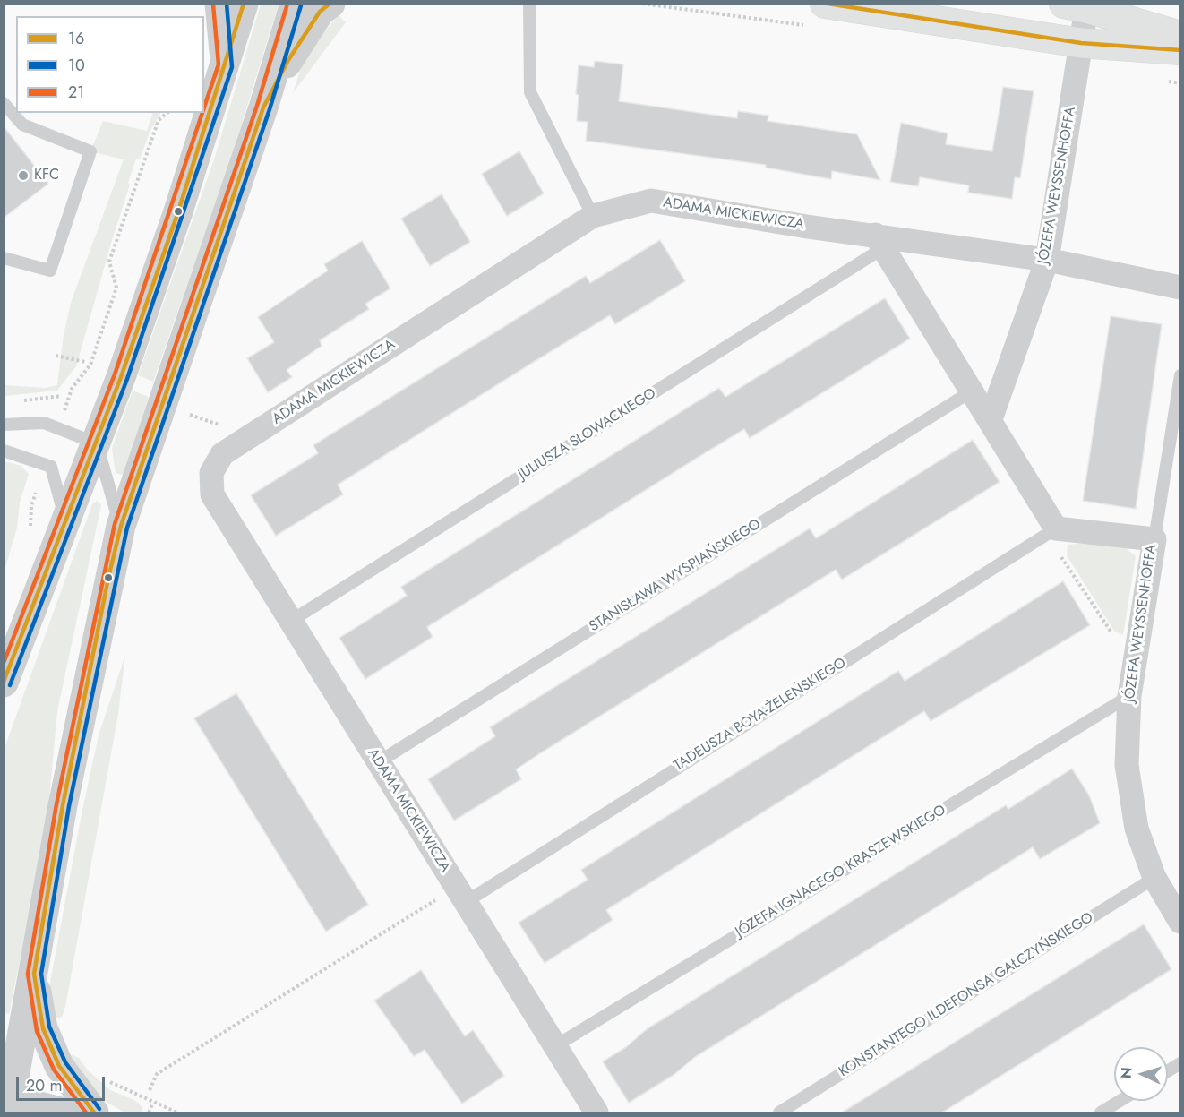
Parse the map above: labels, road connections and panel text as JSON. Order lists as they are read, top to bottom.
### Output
{
  "streets": {
    "street": ["JÓZEFA WEYSSENHOFFA", "ADAMA MICKIEWICZA"],
    "lane": [
      "JULIUSZA SŁOWACKIEGO",
      "STANISŁAWA WYSPIAŃSKIEGO",
      "TADEUSZA BOYA-ŻELEŃSKIEGO",
      "JÓZEFA IGNACEGO KRASZEWSKIEGO",
      "KONSTANTEGO ILDEFONSA GAŁCZYŃSKIEGO"
    ]
  },
  "crossings": [
    ["JÓZEFA WEYSSENHOFFA", "ADAMA MICKIEWICZA"],
    ["JÓZEFA WEYSSENHOFFA", "TADEUSZA BOYA-ŻELEŃSKIEGO"],
    ["JÓZEFA WEYSSENHOFFA", "JÓZEFA IGNACEGO KRASZEWSKIEGO"],
    ["JÓZEFA WEYSSENHOFFA", "KONSTANTEGO ILDEFONSA GAŁCZYŃSKIEGO"],
    ["ADAMA MICKIEWICZA", "JULIUSZA SŁOWACKIEGO"],
    ["ADAMA MICKIEWICZA", "STANISŁAWA WYSPIAŃSKIEGO"],
    ["ADAMA MICKIEWICZA", "TADEUSZA BOYA-ŻELEŃSKIEGO"],
    ["ADAMA MICKIEWICZA", "JÓZEFA IGNACEGO KRASZEWSKIEGO"]
  ],
  "places": ["KFC"],
  "lines": ["transit line 16", "transit line 10", "transit line 21"],
  "legend": ["16", "10", "21"],
  "scale_bar": "20 m",
  "north": "left"
}
